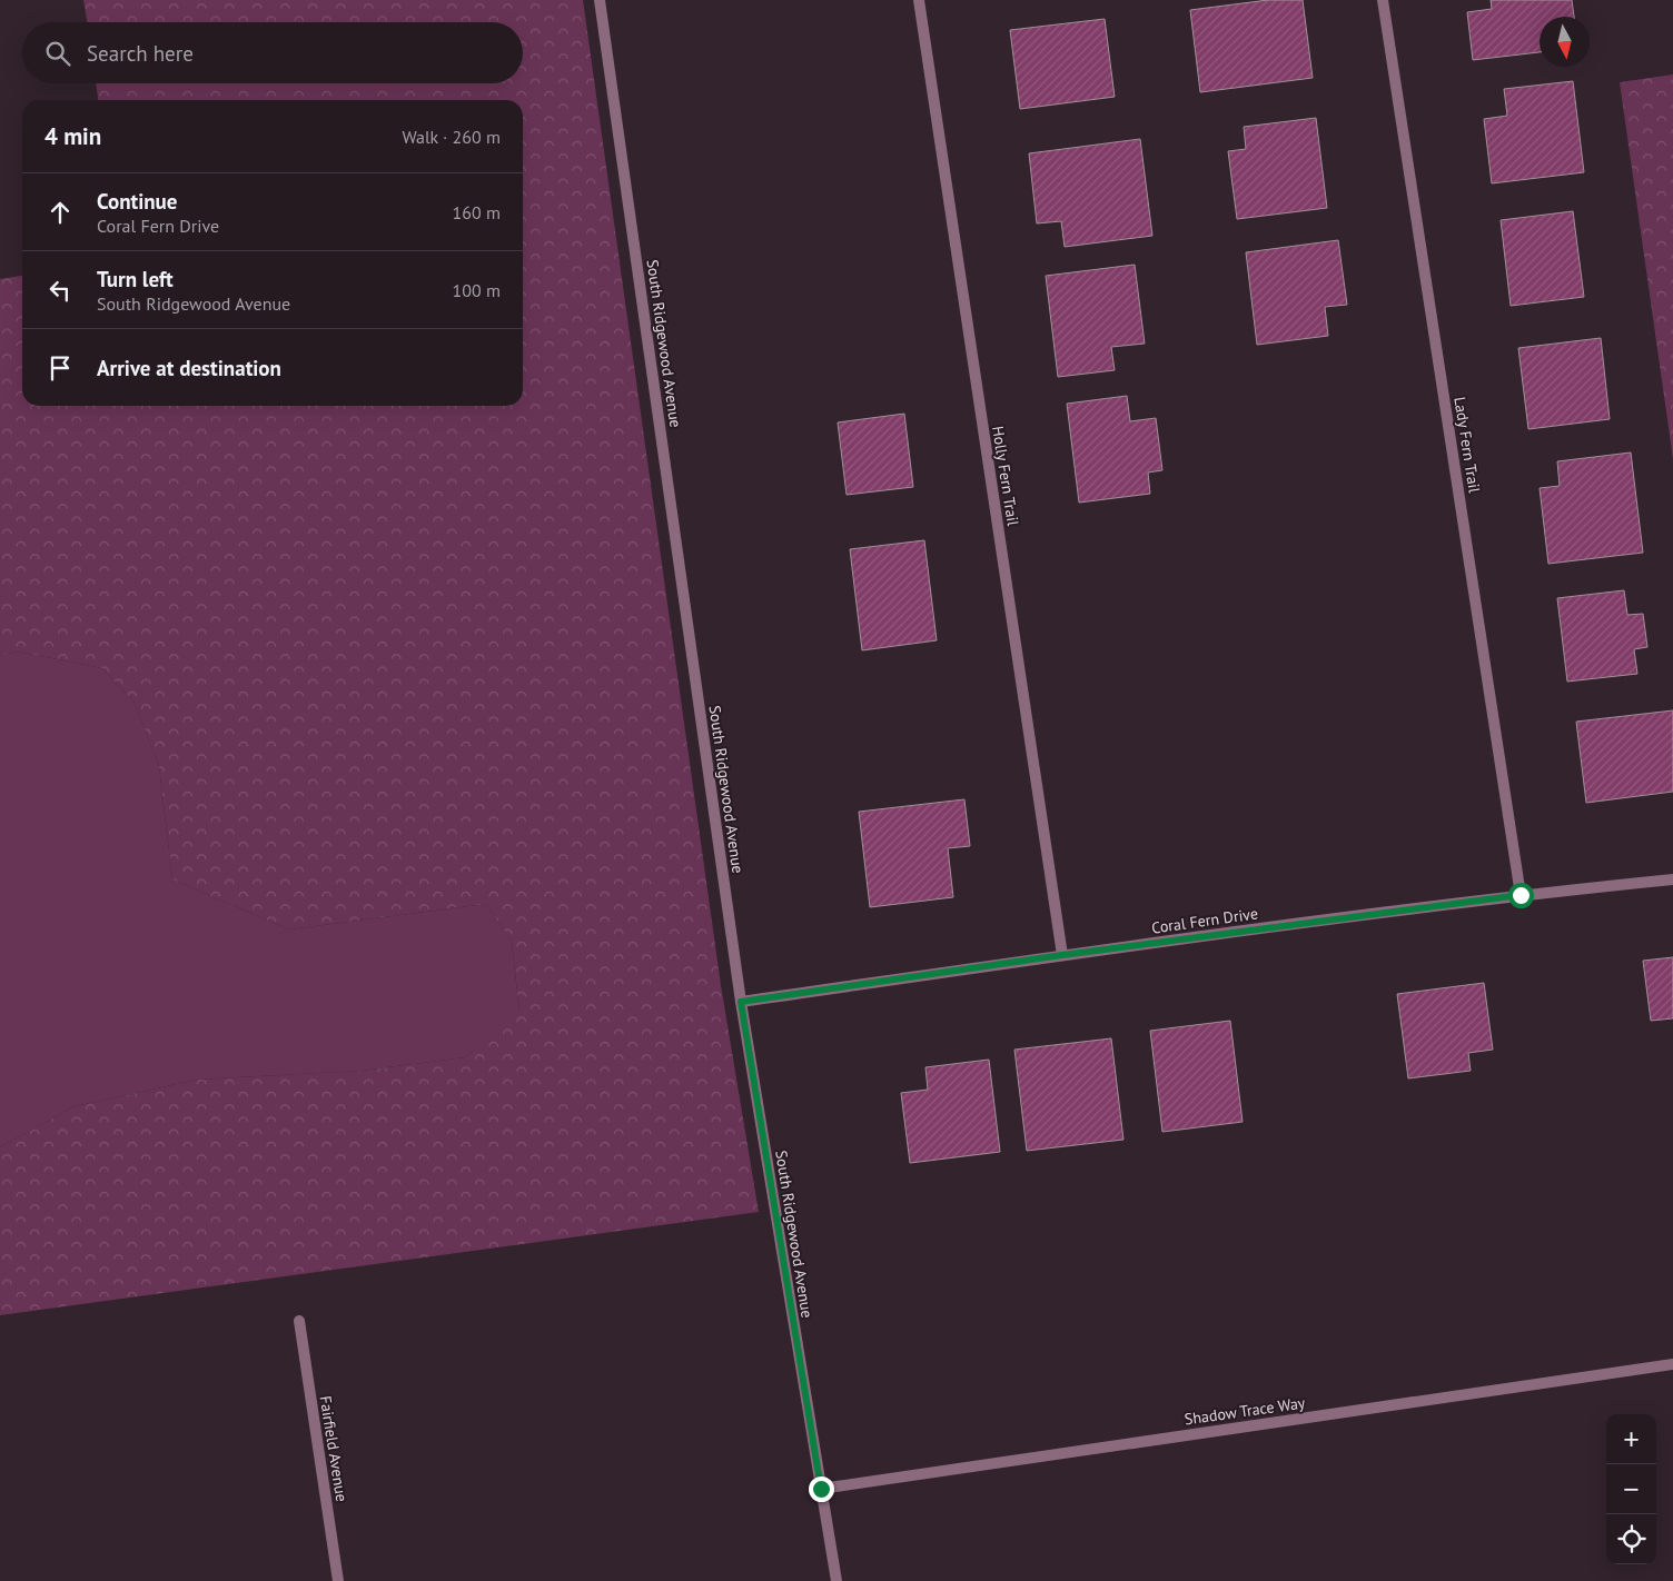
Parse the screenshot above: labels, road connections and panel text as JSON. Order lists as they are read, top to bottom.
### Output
{
  "streets": {
    "street": [
      "South Ridgewood Avenue",
      "Lady Fern Trail",
      "Holly Fern Trail",
      "Coral Fern Drive",
      "Shadow Trace Way",
      "Fairfield Avenue"
    ]
  },
  "crossings": [
    ["South Ridgewood Avenue", "Coral Fern Drive"],
    ["South Ridgewood Avenue", "Shadow Trace Way"],
    ["Lady Fern Trail", "Coral Fern Drive"],
    ["Holly Fern Trail", "Coral Fern Drive"]
  ],
  "north": "bottom",
  "page": {
    "search": "Search here",
    "heading": ["4 min", "Walk · 260 m"],
    "list": [
      ["Continue", "Coral Fern Drive", "160 m"],
      ["Turn left", "South Ridgewood Avenue", "100 m"],
      "Arrive at destination"
    ],
    "map_buttons": ["+", "−"]
  }
}
